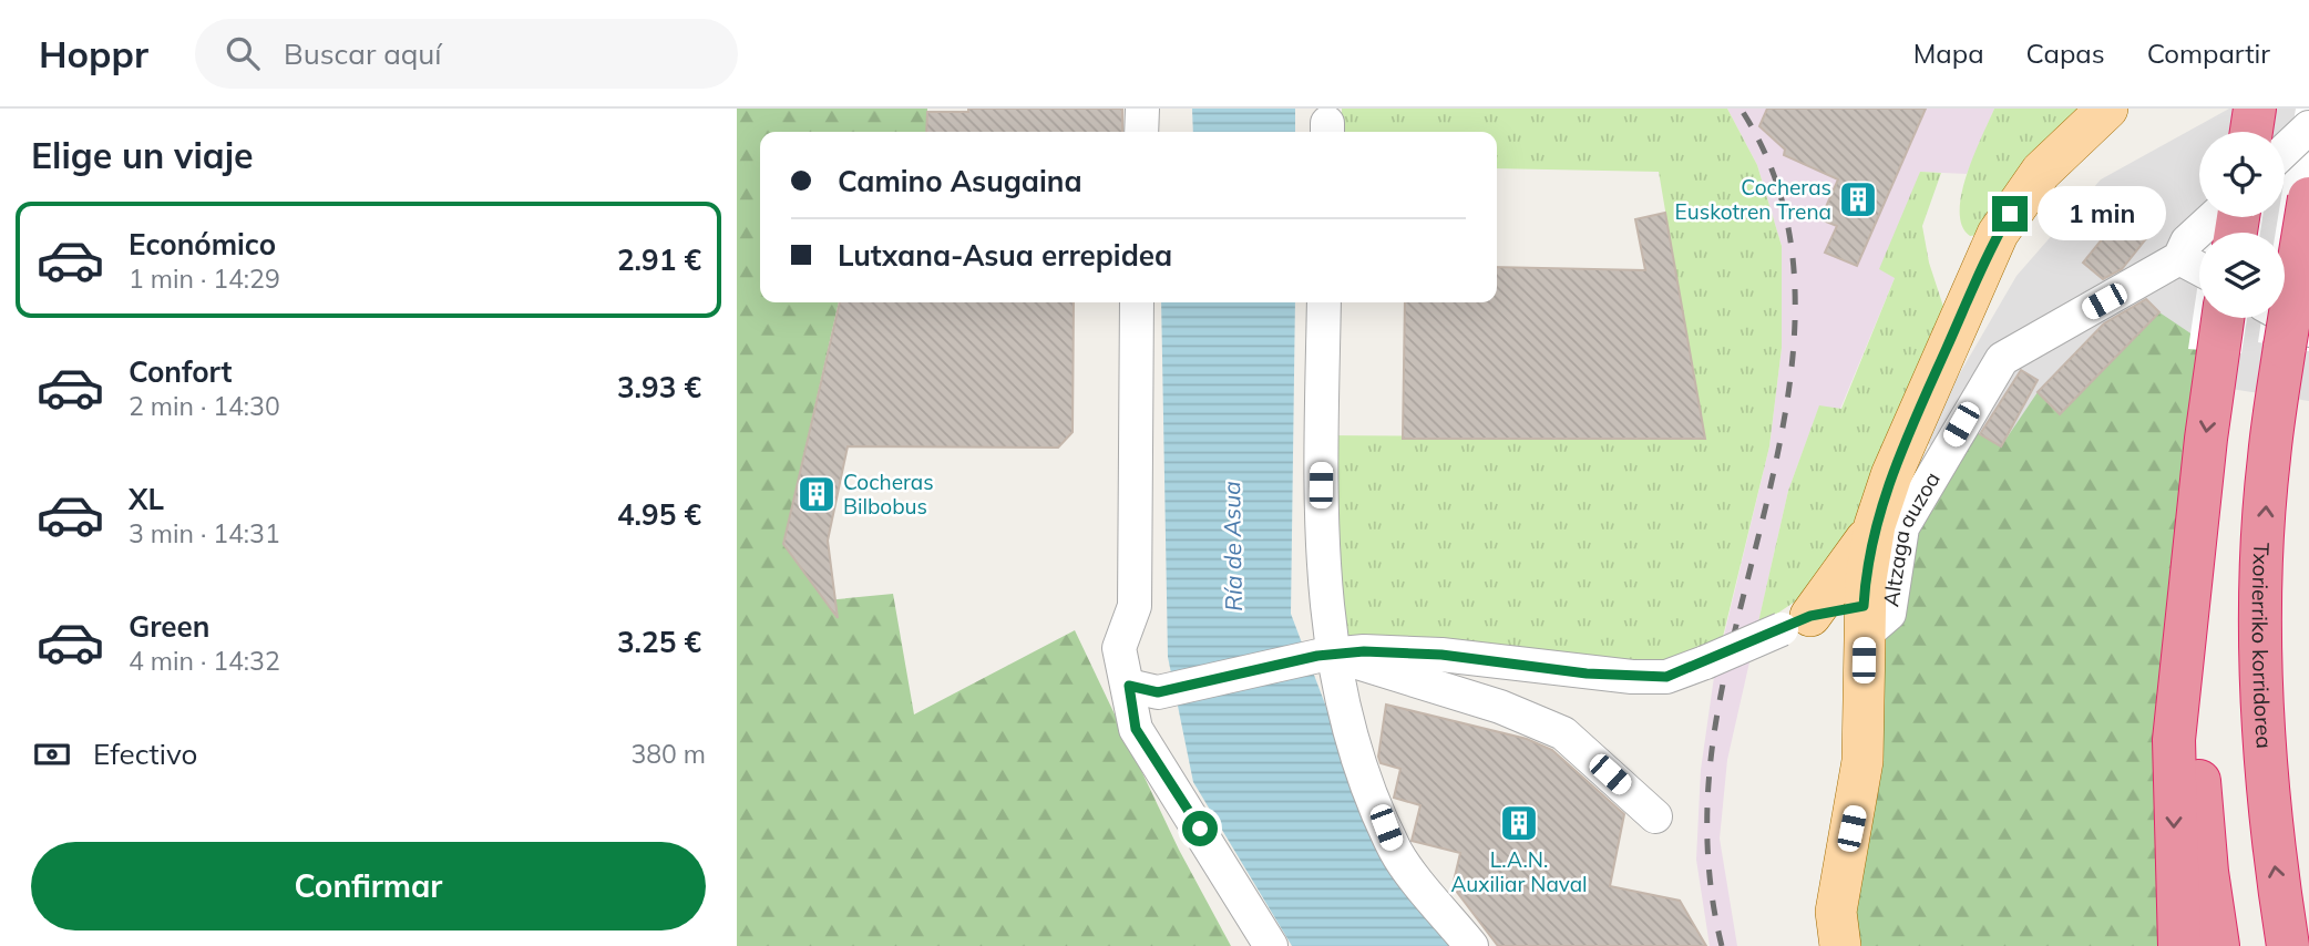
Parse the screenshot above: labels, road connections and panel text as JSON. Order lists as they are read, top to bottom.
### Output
{
  "streets": {
    "highway": ["Txorierriko korridorea"],
    "street": ["Altzaga auzoa"]
  },
  "water": ["Ría de Asua"],
  "places": {
    "building": ["Cocheras Euskotren Trena", "Cocheras Bilbobus", "L.A.N. Auxiliar Naval"]
  },
  "page": {
    "header": "Hoppr",
    "search": "Buscar aquí",
    "nav": ["Mapa", "Capas", "Compartir"],
    "heading": "Elige un viaje",
    "banner": ["Camino Asugaina", "Lutxana-Asua errepidea"],
    "bubble": "1 min",
    "list": [
      {
        "name": "Económico",
        "note": "1 min · 14:29",
        "value": "2.91 €"
      },
      {
        "name": "Confort",
        "note": "2 min · 14:30",
        "value": "3.93 €"
      },
      {
        "name": "XL",
        "note": "3 min · 14:31",
        "value": "4.95 €"
      },
      {
        "name": "Green",
        "note": "4 min · 14:32",
        "value": "3.25 €"
      }
    ],
    "pay": ["Efectivo", "380 m"],
    "buttons": "Confirmar"
  }
}
